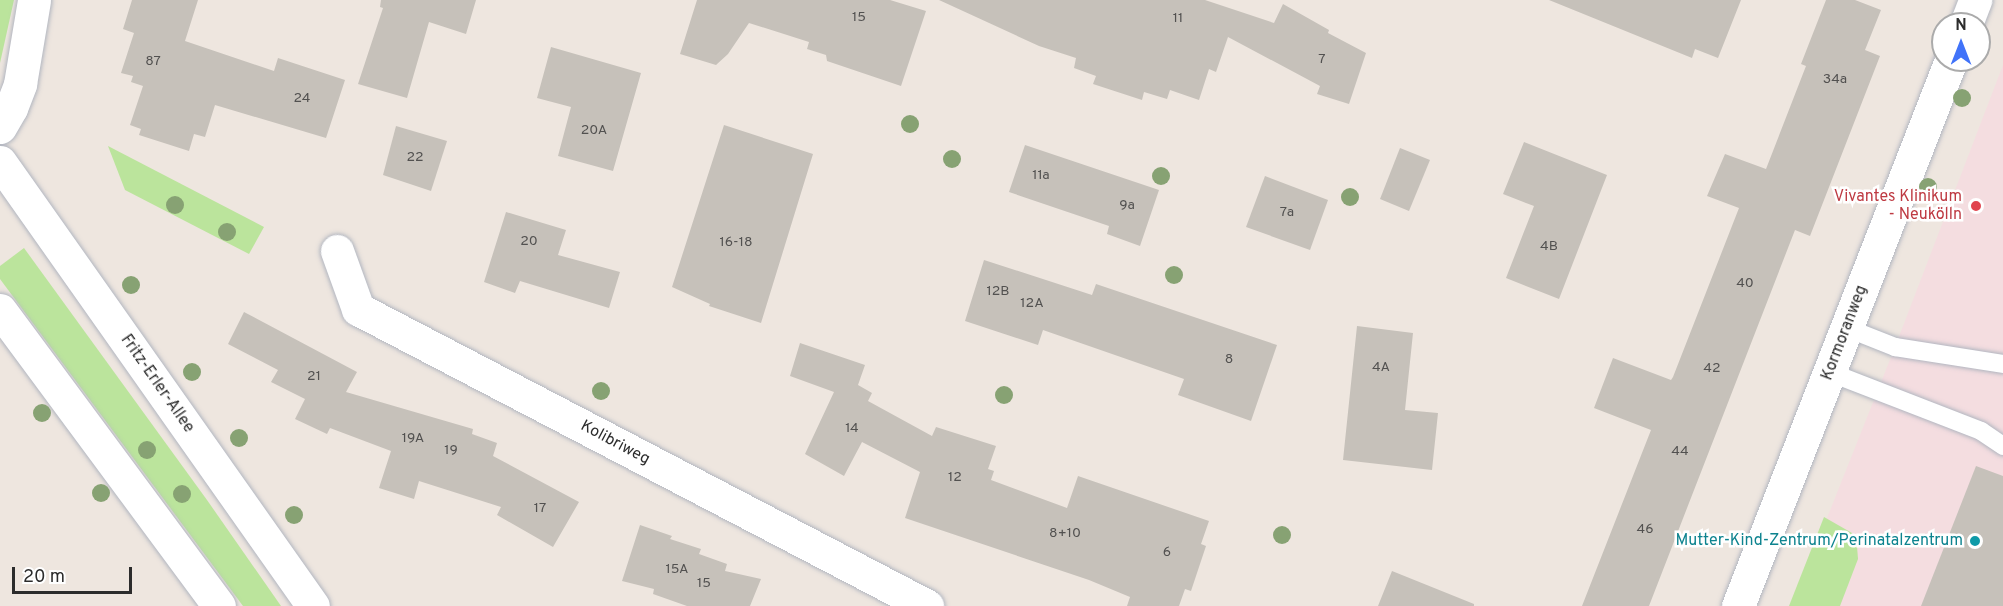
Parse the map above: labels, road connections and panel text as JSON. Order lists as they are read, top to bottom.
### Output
{
  "streets": {
    "street": ["Kormoranweg", "Fritz-Erler-Allee", "Kolibriweg"]
  },
  "places": ["Vivantes Klinikum - Neukölln", "Mutter-Kind-Zentrum/Perinatalzentrum"],
  "house_numbers": [
    "15",
    "11",
    "7",
    "87",
    "34a",
    "24",
    "20A",
    "22",
    "11a",
    "9a",
    "7a",
    "20",
    "16-18",
    "4B",
    "40",
    "12B",
    "12A",
    "8",
    "4A",
    "42",
    "21",
    "14",
    "19A",
    "19",
    "44",
    "12",
    "17",
    "46",
    "8+10",
    "6",
    "15A",
    "15"
  ],
  "scale_bar": "20 m",
  "north": "top"
}
